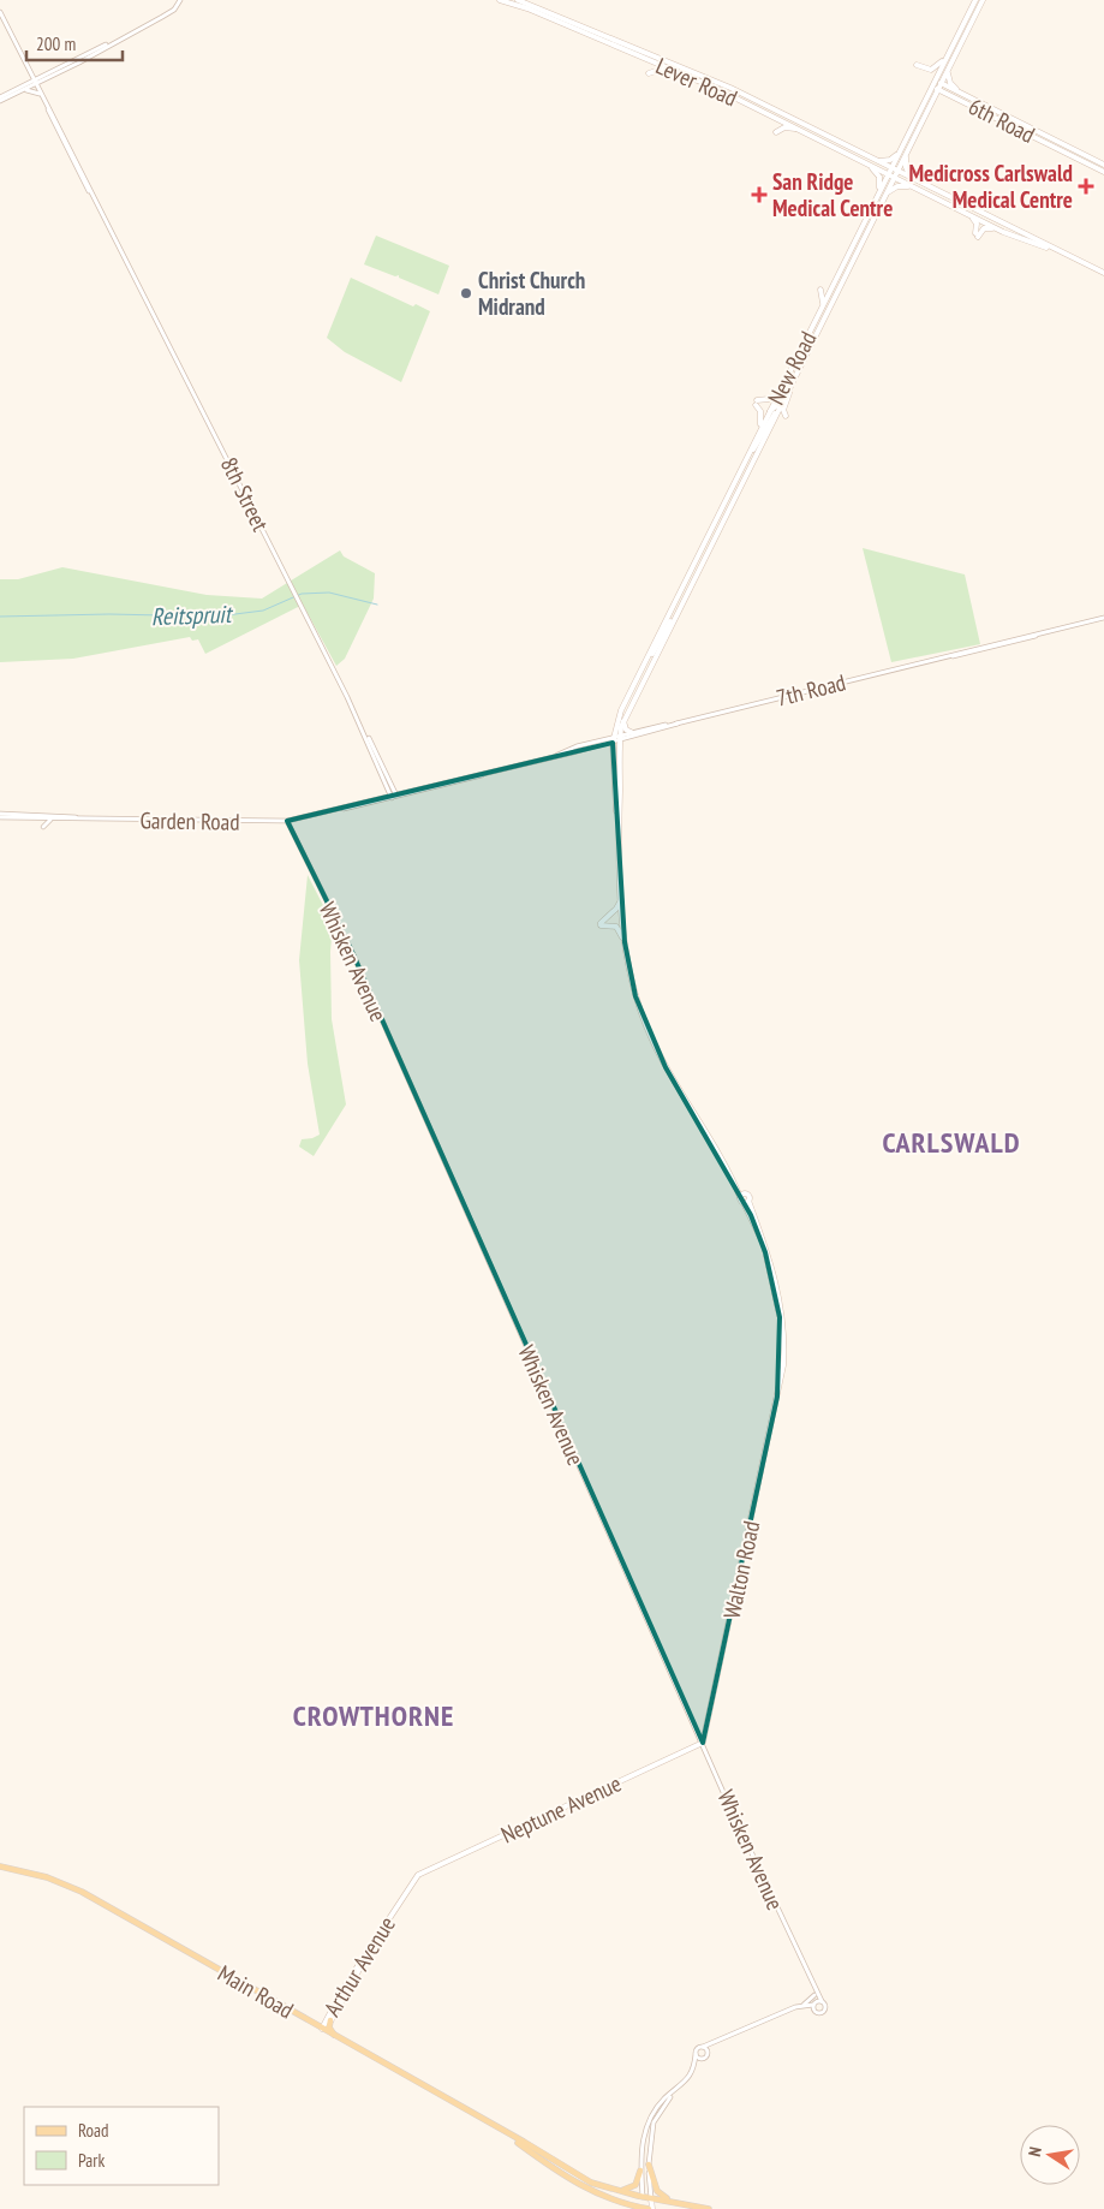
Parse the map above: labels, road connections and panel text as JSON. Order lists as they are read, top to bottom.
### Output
{
  "streets": {
    "main road": [
      "Lever Road",
      "6th Road",
      "New Road",
      "Walton Road",
      "Neptune Avenue",
      "Arthur Avenue",
      "Main Road"
    ],
    "street": [
      "8th Street",
      "7th Road",
      "Garden Road",
      "Whisken Avenue"
    ]
  },
  "crossings": [
    ["Lever Road", "New Road"],
    ["6th Road", "New Road"],
    ["New Road", "7th Road"],
    ["8th Street", "7th Road"],
    ["7th Road", "Garden Road"],
    ["7th Road", "Whisken Avenue"],
    ["Garden Road", "Whisken Avenue"],
    ["Whisken Avenue", "Walton Road"],
    ["Whisken Avenue", "Neptune Avenue"],
    ["Walton Road", "Neptune Avenue"],
    ["Neptune Avenue", "Arthur Avenue"],
    ["Arthur Avenue", "Main Road"]
  ],
  "districts": ["CARLSWALD", "CROWTHORNE"],
  "water": ["Reitspruit"],
  "places": {
    "health": ["Medicross Carlswald Medical Centre", "San Ridge Medical Centre"],
    "other": ["Christ Church Midrand"]
  },
  "legend": ["Road", "Park"],
  "scale_bar": "200 m",
  "north": "left"
}
